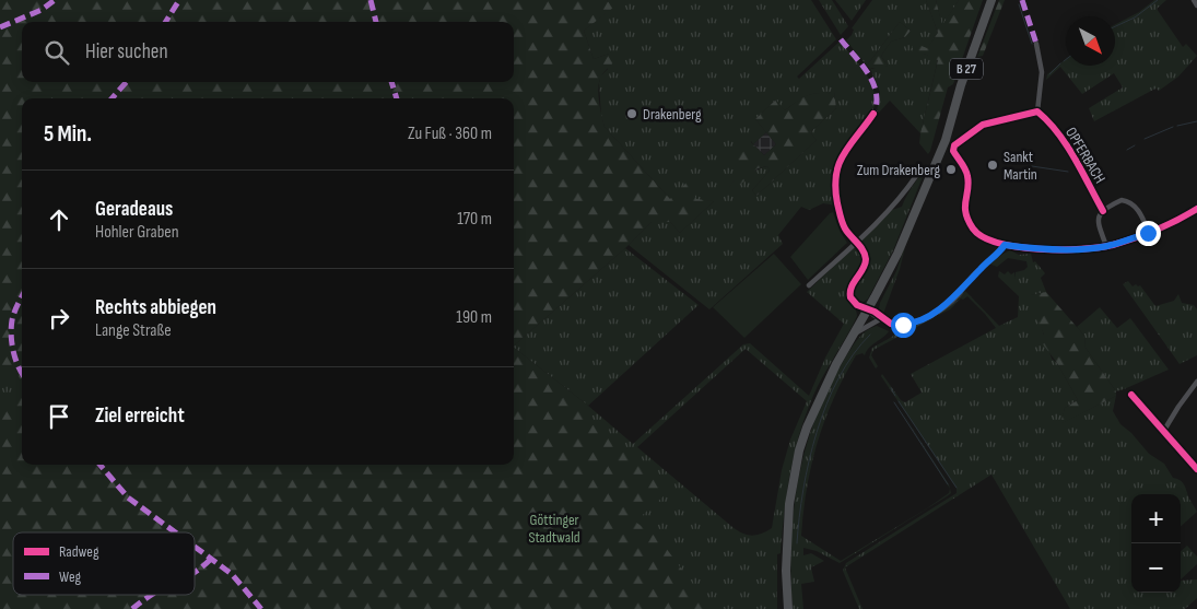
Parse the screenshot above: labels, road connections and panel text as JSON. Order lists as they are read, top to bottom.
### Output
{
  "streets": {
    "main road": ["B 27"],
    "street": ["OPFERBACH"]
  },
  "parks": ["Göttinger Stadtwald"],
  "places": ["Drakenberg", "Sankt Martin", "Zum Drakenberg"],
  "legend": ["Radweg", "Weg"],
  "north": "bottom right",
  "page": {
    "search": "Hier suchen",
    "heading": ["5 Min.", "Zu Fuß · 360 m"],
    "list": [
      ["Geradeaus", "Hohler Graben", "170 m"],
      ["Rechts abbiegen", "Lange Straße", "190 m"],
      "Ziel erreicht"
    ],
    "map_buttons": ["+", "−"]
  }
}
